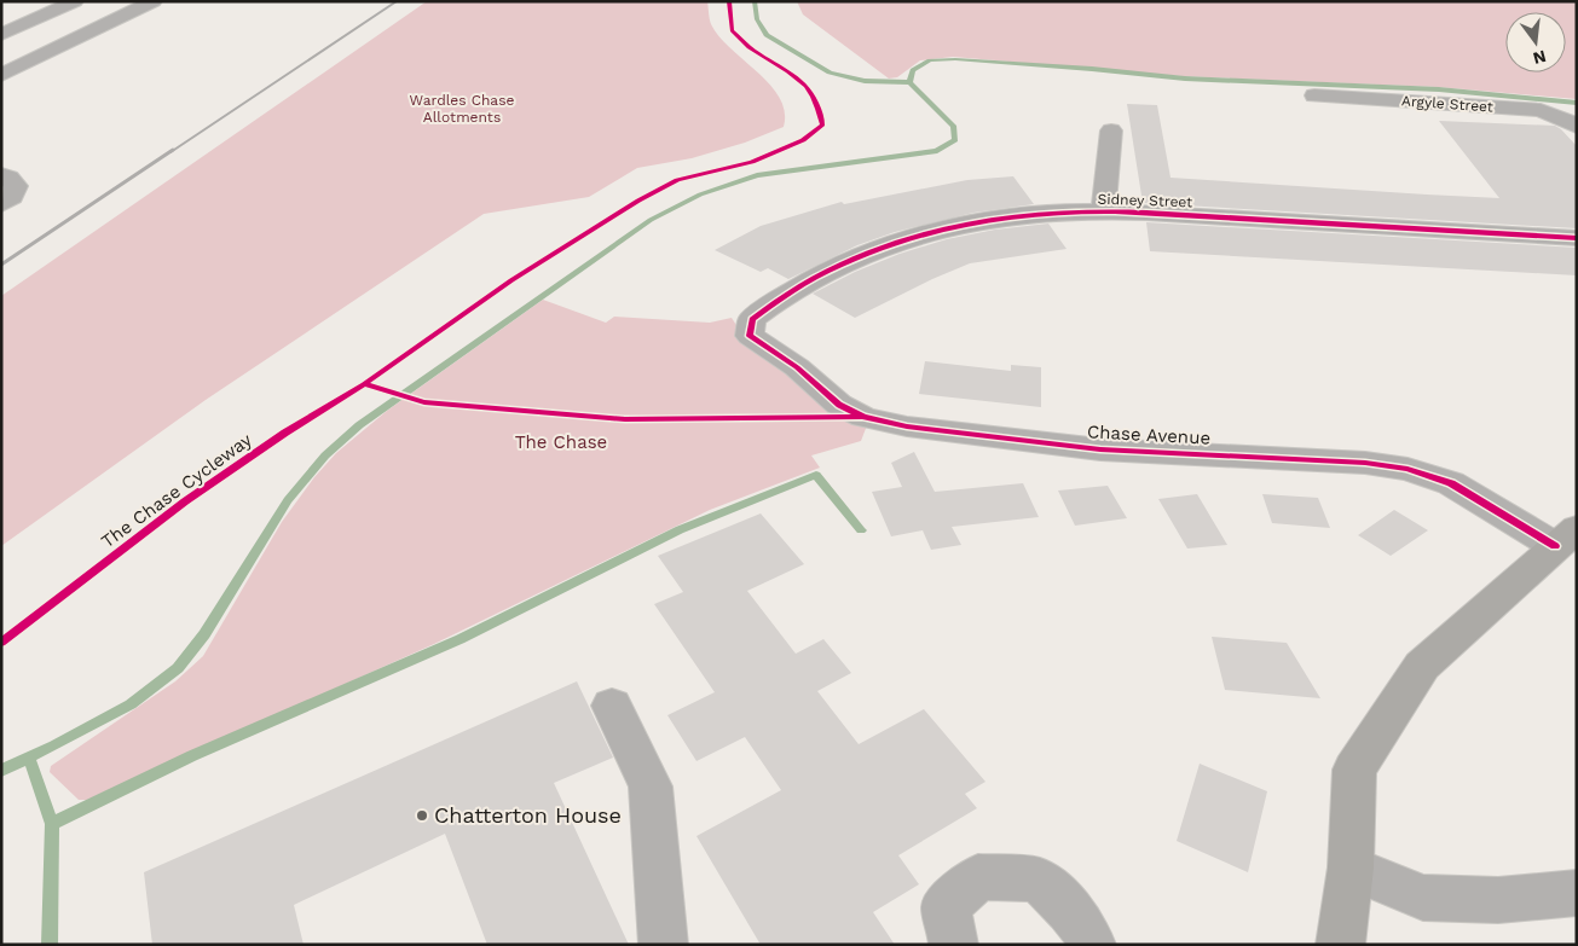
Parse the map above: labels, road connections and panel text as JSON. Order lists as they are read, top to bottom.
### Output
{
  "streets": {
    "street": ["Argyle Street", "Sidney Street", "Chase Avenue"],
    "cycle path": ["The Chase Cycleway"]
  },
  "crossings": [
    ["Sidney Street", "Chase Avenue"]
  ],
  "parks": ["Wardles Chase Allotments", "The Chase"],
  "places": ["Chatterton House"],
  "north": "bottom"
}
